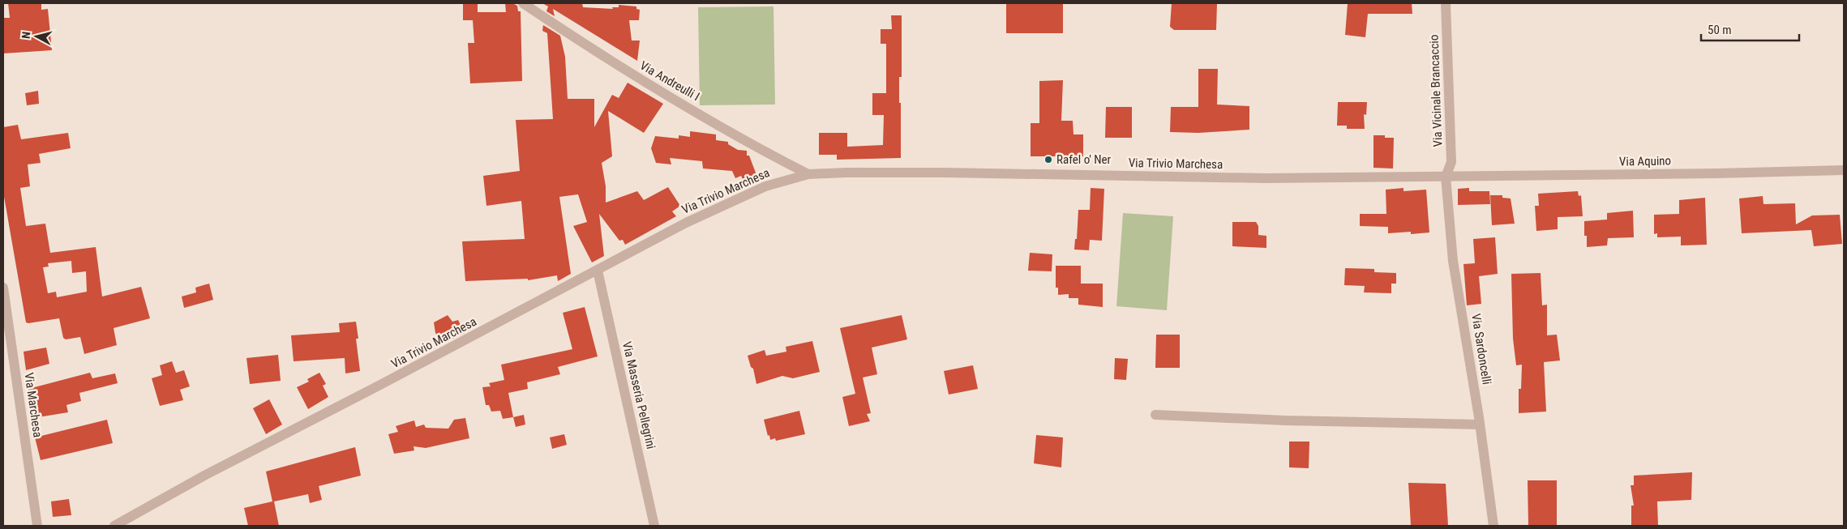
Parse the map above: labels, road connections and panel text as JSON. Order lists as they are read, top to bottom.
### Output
{
  "streets": {
    "street": [
      "Via Andreulli I",
      "Via Vicinale Brancaccio",
      "Via Aquino",
      "Via Trivio Marchesa",
      "Via Sardoncelli",
      "Via Masseria Pellegrini",
      "Via Marchesa"
    ]
  },
  "crossings": [
    ["Via Andreulli I", "Via Trivio Marchesa"],
    ["Via Vicinale Brancaccio", "Via Aquino"],
    ["Via Vicinale Brancaccio", "Via Trivio Marchesa"],
    ["Via Vicinale Brancaccio", "Via Sardoncelli"],
    ["Via Aquino", "Via Trivio Marchesa"],
    ["Via Aquino", "Via Sardoncelli"],
    ["Via Trivio Marchesa", "Via Sardoncelli"],
    ["Via Trivio Marchesa", "Via Masseria Pellegrini"]
  ],
  "places": ["Rafel o' Ner"],
  "scale_bar": "50 m",
  "north": "left"
}
